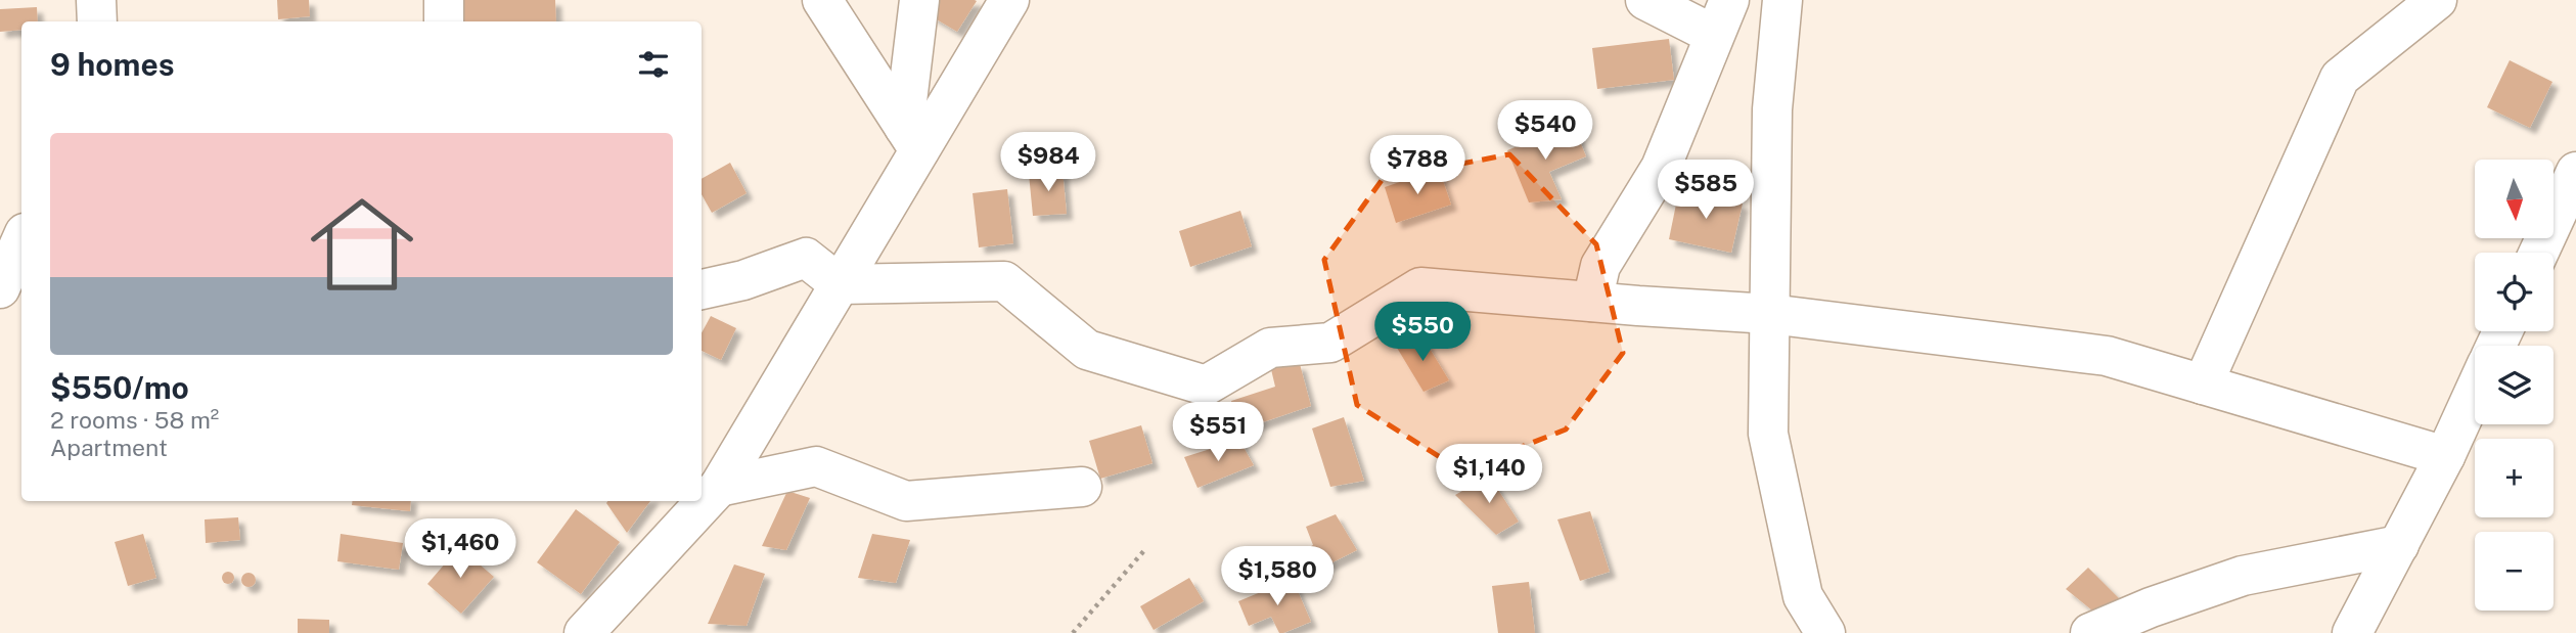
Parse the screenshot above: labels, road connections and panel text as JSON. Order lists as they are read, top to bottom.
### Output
{
  "north": "bottom",
  "page": {
    "heading": "9 homes",
    "price": [
      "$540",
      "$984",
      "$788",
      "$585",
      "$550",
      "$551",
      "$1,140",
      "$1,460",
      "$1,580"
    ],
    "list": [
      {
        "name": "$550/mo",
        "note": "2 rooms · 58 m² · Apartment"
      }
    ],
    "map_buttons": ["+", "−"]
  }
}
